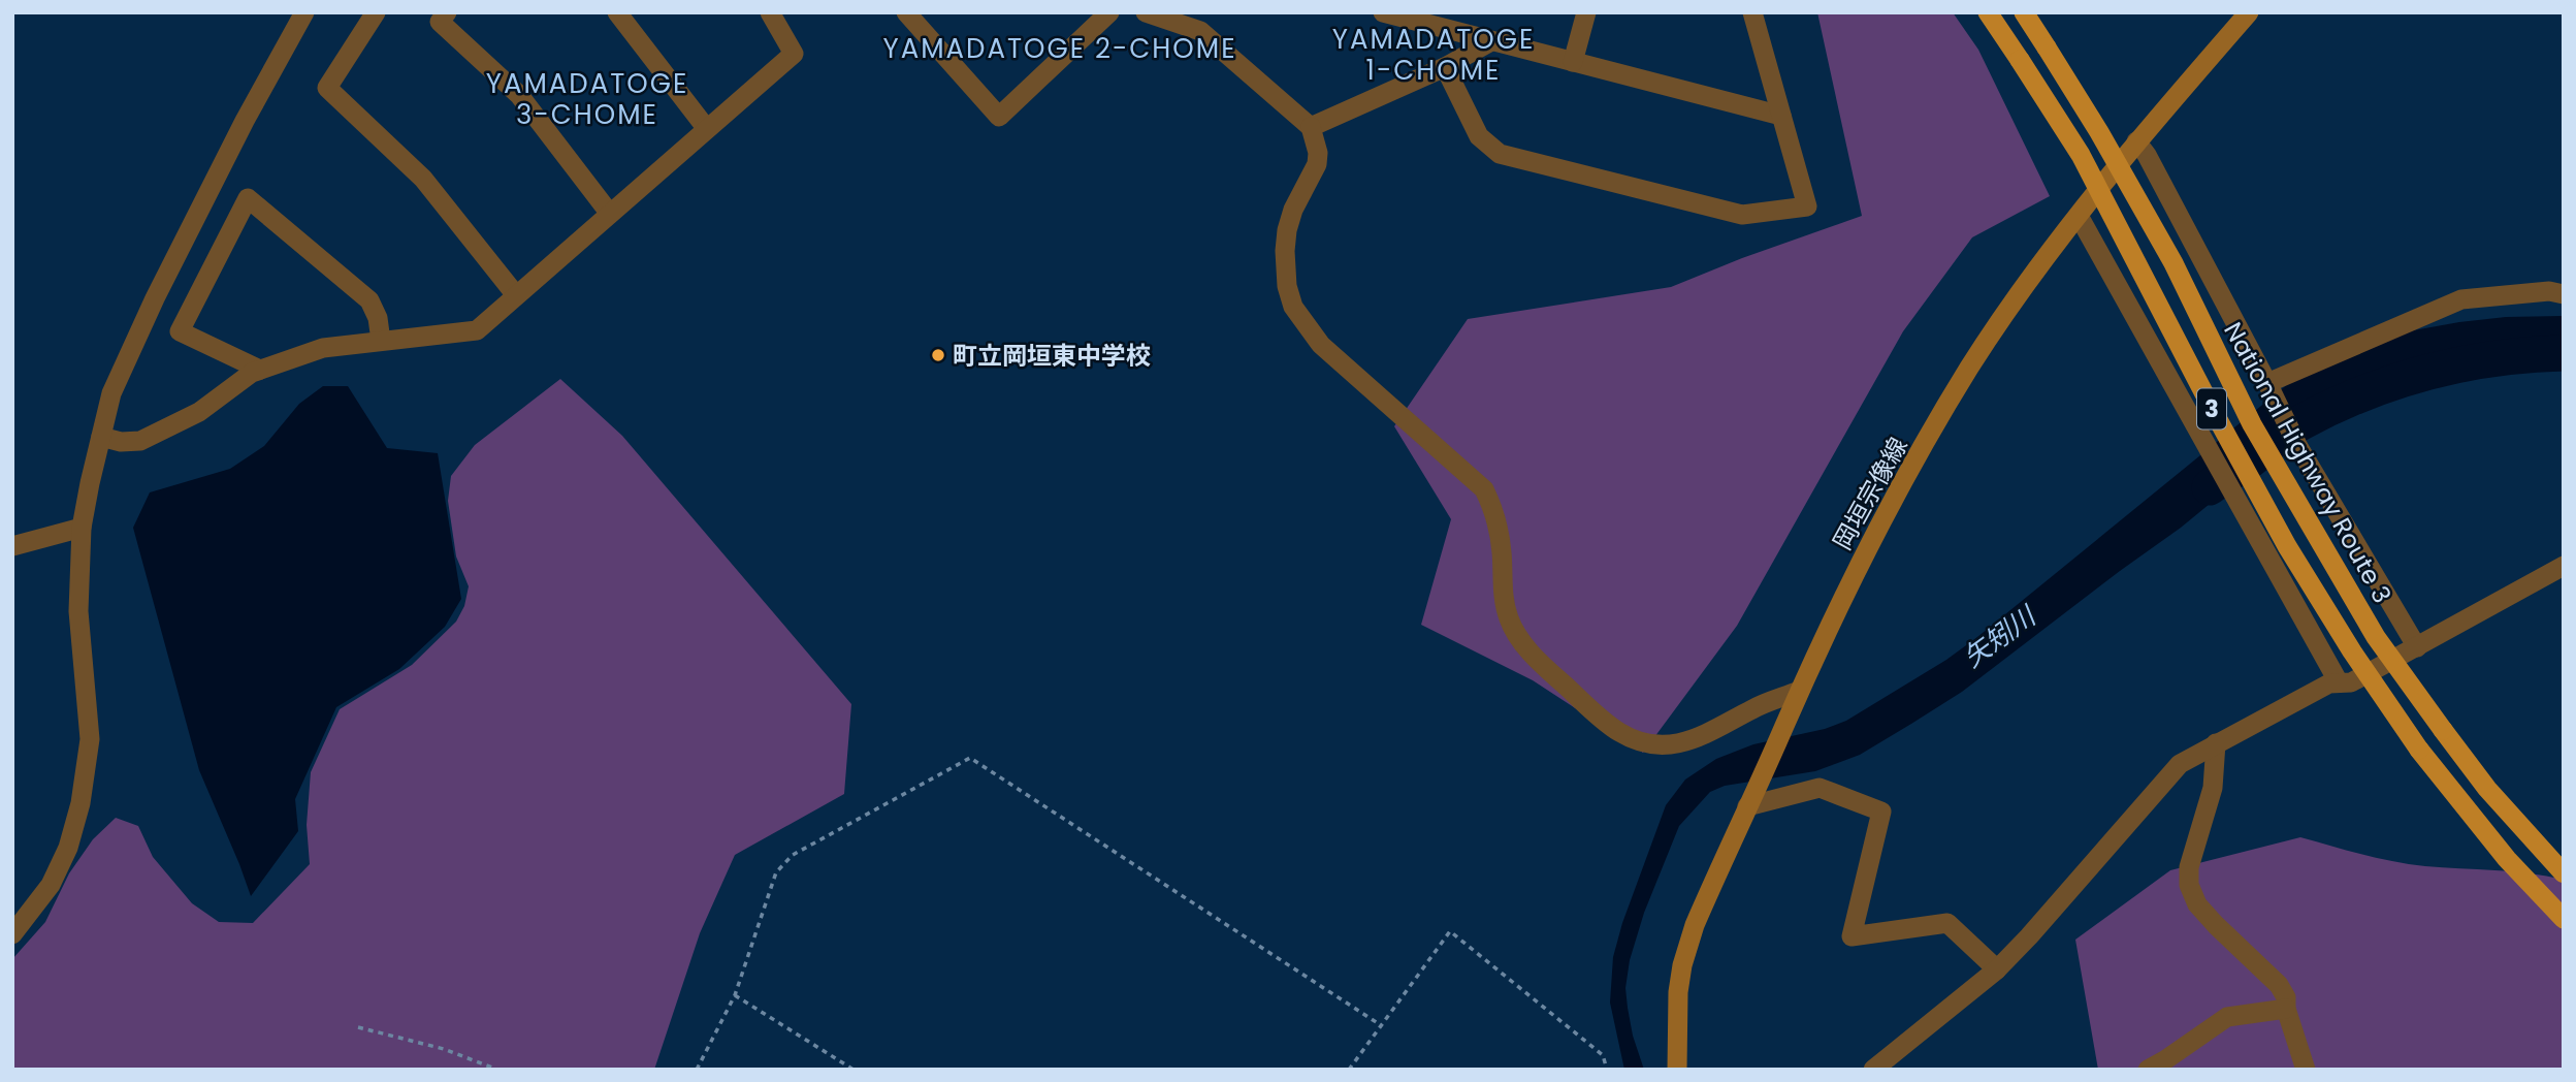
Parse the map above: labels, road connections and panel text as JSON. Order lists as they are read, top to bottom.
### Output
{
  "streets": {
    "highway": ["3", "National Highway Route 3"],
    "main road": ["岡垣宗像線"]
  },
  "districts": ["YAMADATOGE 1-CHOME", "YAMADATOGE 2-CHOME", "YAMADATOGE 3-CHOME"],
  "water": ["矢矧川"],
  "places": ["町立岡垣東中学校"]
}
